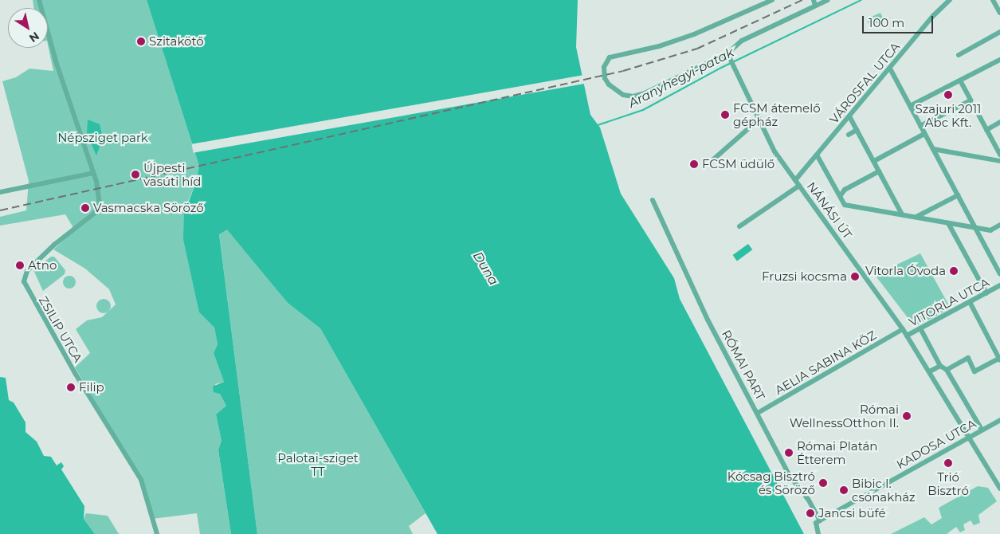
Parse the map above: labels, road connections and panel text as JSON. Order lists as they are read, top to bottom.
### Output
{
  "streets": {
    "street": [
      "VÁROSFAL UTCA",
      "NÁNÁSI ÚT",
      "VITORLA UTCA",
      "ZSILIP UTCA",
      "AELIA SABINA KÖZ",
      "RÓMAI PART",
      "KADOSA UTCA"
    ]
  },
  "crossings": [
    ["VÁROSFAL UTCA", "NÁNÁSI ÚT"],
    ["NÁNÁSI ÚT", "VITORLA UTCA"],
    ["NÁNÁSI ÚT", "AELIA SABINA KÖZ"],
    ["NÁNÁSI ÚT", "KADOSA UTCA"],
    ["AELIA SABINA KÖZ", "RÓMAI PART"],
    ["RÓMAI PART", "KADOSA UTCA"]
  ],
  "water": ["Aranyhegyi-patak", "Duna"],
  "parks": ["Népsziget park", "Palotai-sziget TT"],
  "places": [
    "Szitakötő",
    "Szajuri 2011 Abc Kft.",
    "FCSM átemelő gépház",
    "FCSM üdülő",
    "Újpesti vasúti híd",
    "Vasmacska Söröző",
    "Atno",
    "Vitorla Óvoda",
    "Fruzsi kocsma",
    "Filip",
    "Római WellnessOtthon II.",
    "Római Platán Étterem",
    "Trió Bisztró",
    "Kócsag Bisztró és Söröző",
    "Bibic I. csónakház",
    "Jancsi büfé"
  ],
  "scale_bar": "100 m",
  "north": "bottom right"
}
